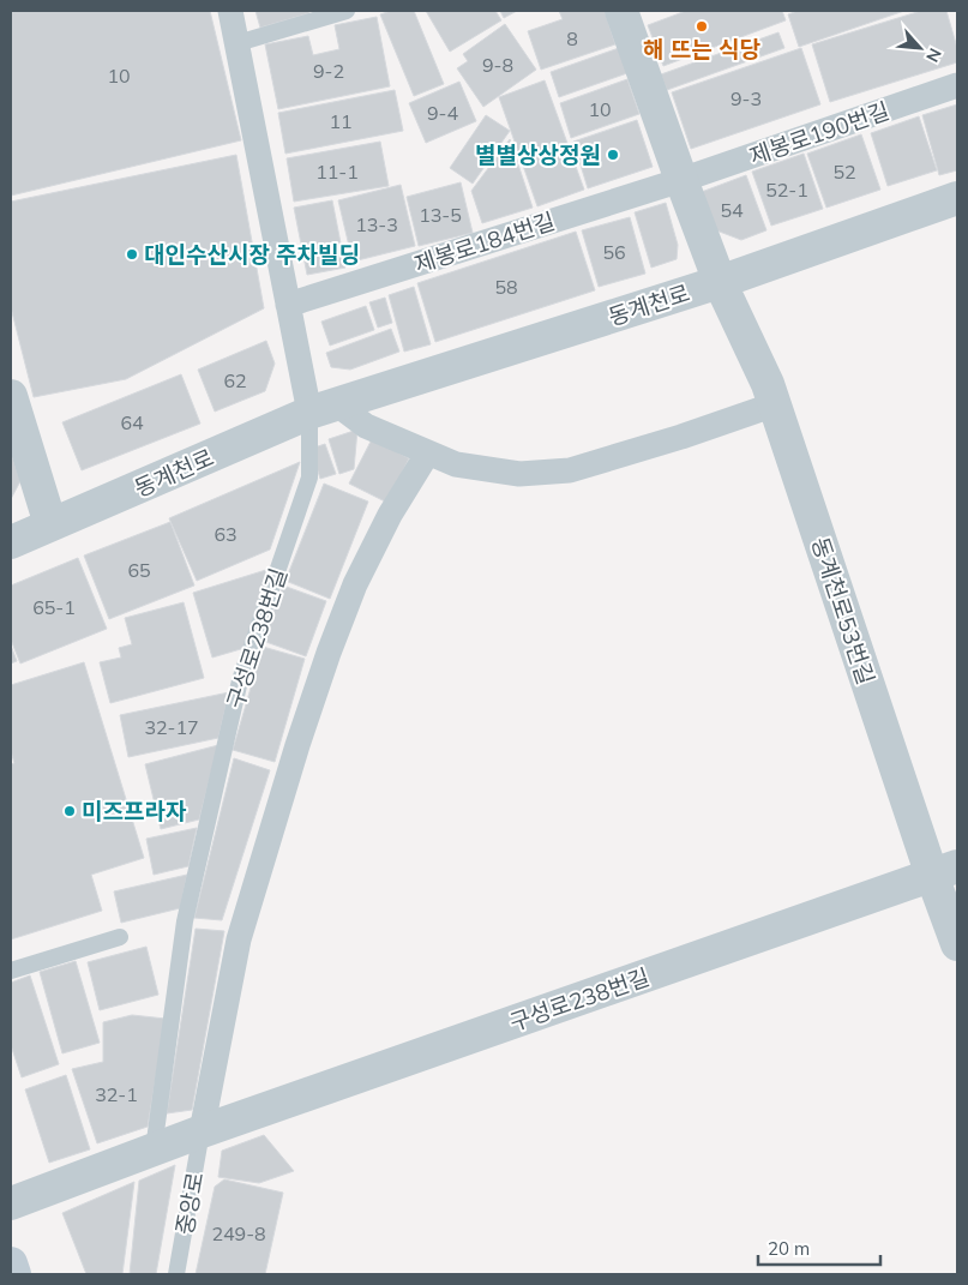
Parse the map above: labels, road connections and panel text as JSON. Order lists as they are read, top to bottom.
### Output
{
  "streets": {
    "street": [
      "제봉로190번길",
      "제봉로184번길",
      "동계천로",
      "동계천로53번길",
      "구성로238번길"
    ],
    "lane": ["중앙로"]
  },
  "crossings": [
    ["제봉로190번길", "제봉로184번길"],
    ["동계천로", "동계천로53번길"],
    ["동계천로", "구성로238번길"],
    ["동계천로53번길", "구성로238번길"],
    ["구성로238번길", "중앙로"]
  ],
  "places": [
    "해 뜨는 식당",
    "별별상상정원",
    "대인수산시장 주차빌딩",
    "미즈프라자"
  ],
  "house_numbers": [
    "8",
    "9-8",
    "9-2",
    "10",
    "9-3",
    "10",
    "9-4",
    "11",
    "11-1",
    "52",
    "52-1",
    "54",
    "13-5",
    "13-3",
    "56",
    "58",
    "62",
    "64",
    "63",
    "65",
    "65-1",
    "32-17",
    "32-1",
    "249-8"
  ],
  "scale_bar": "20 m",
  "north": "bottom right"
}
